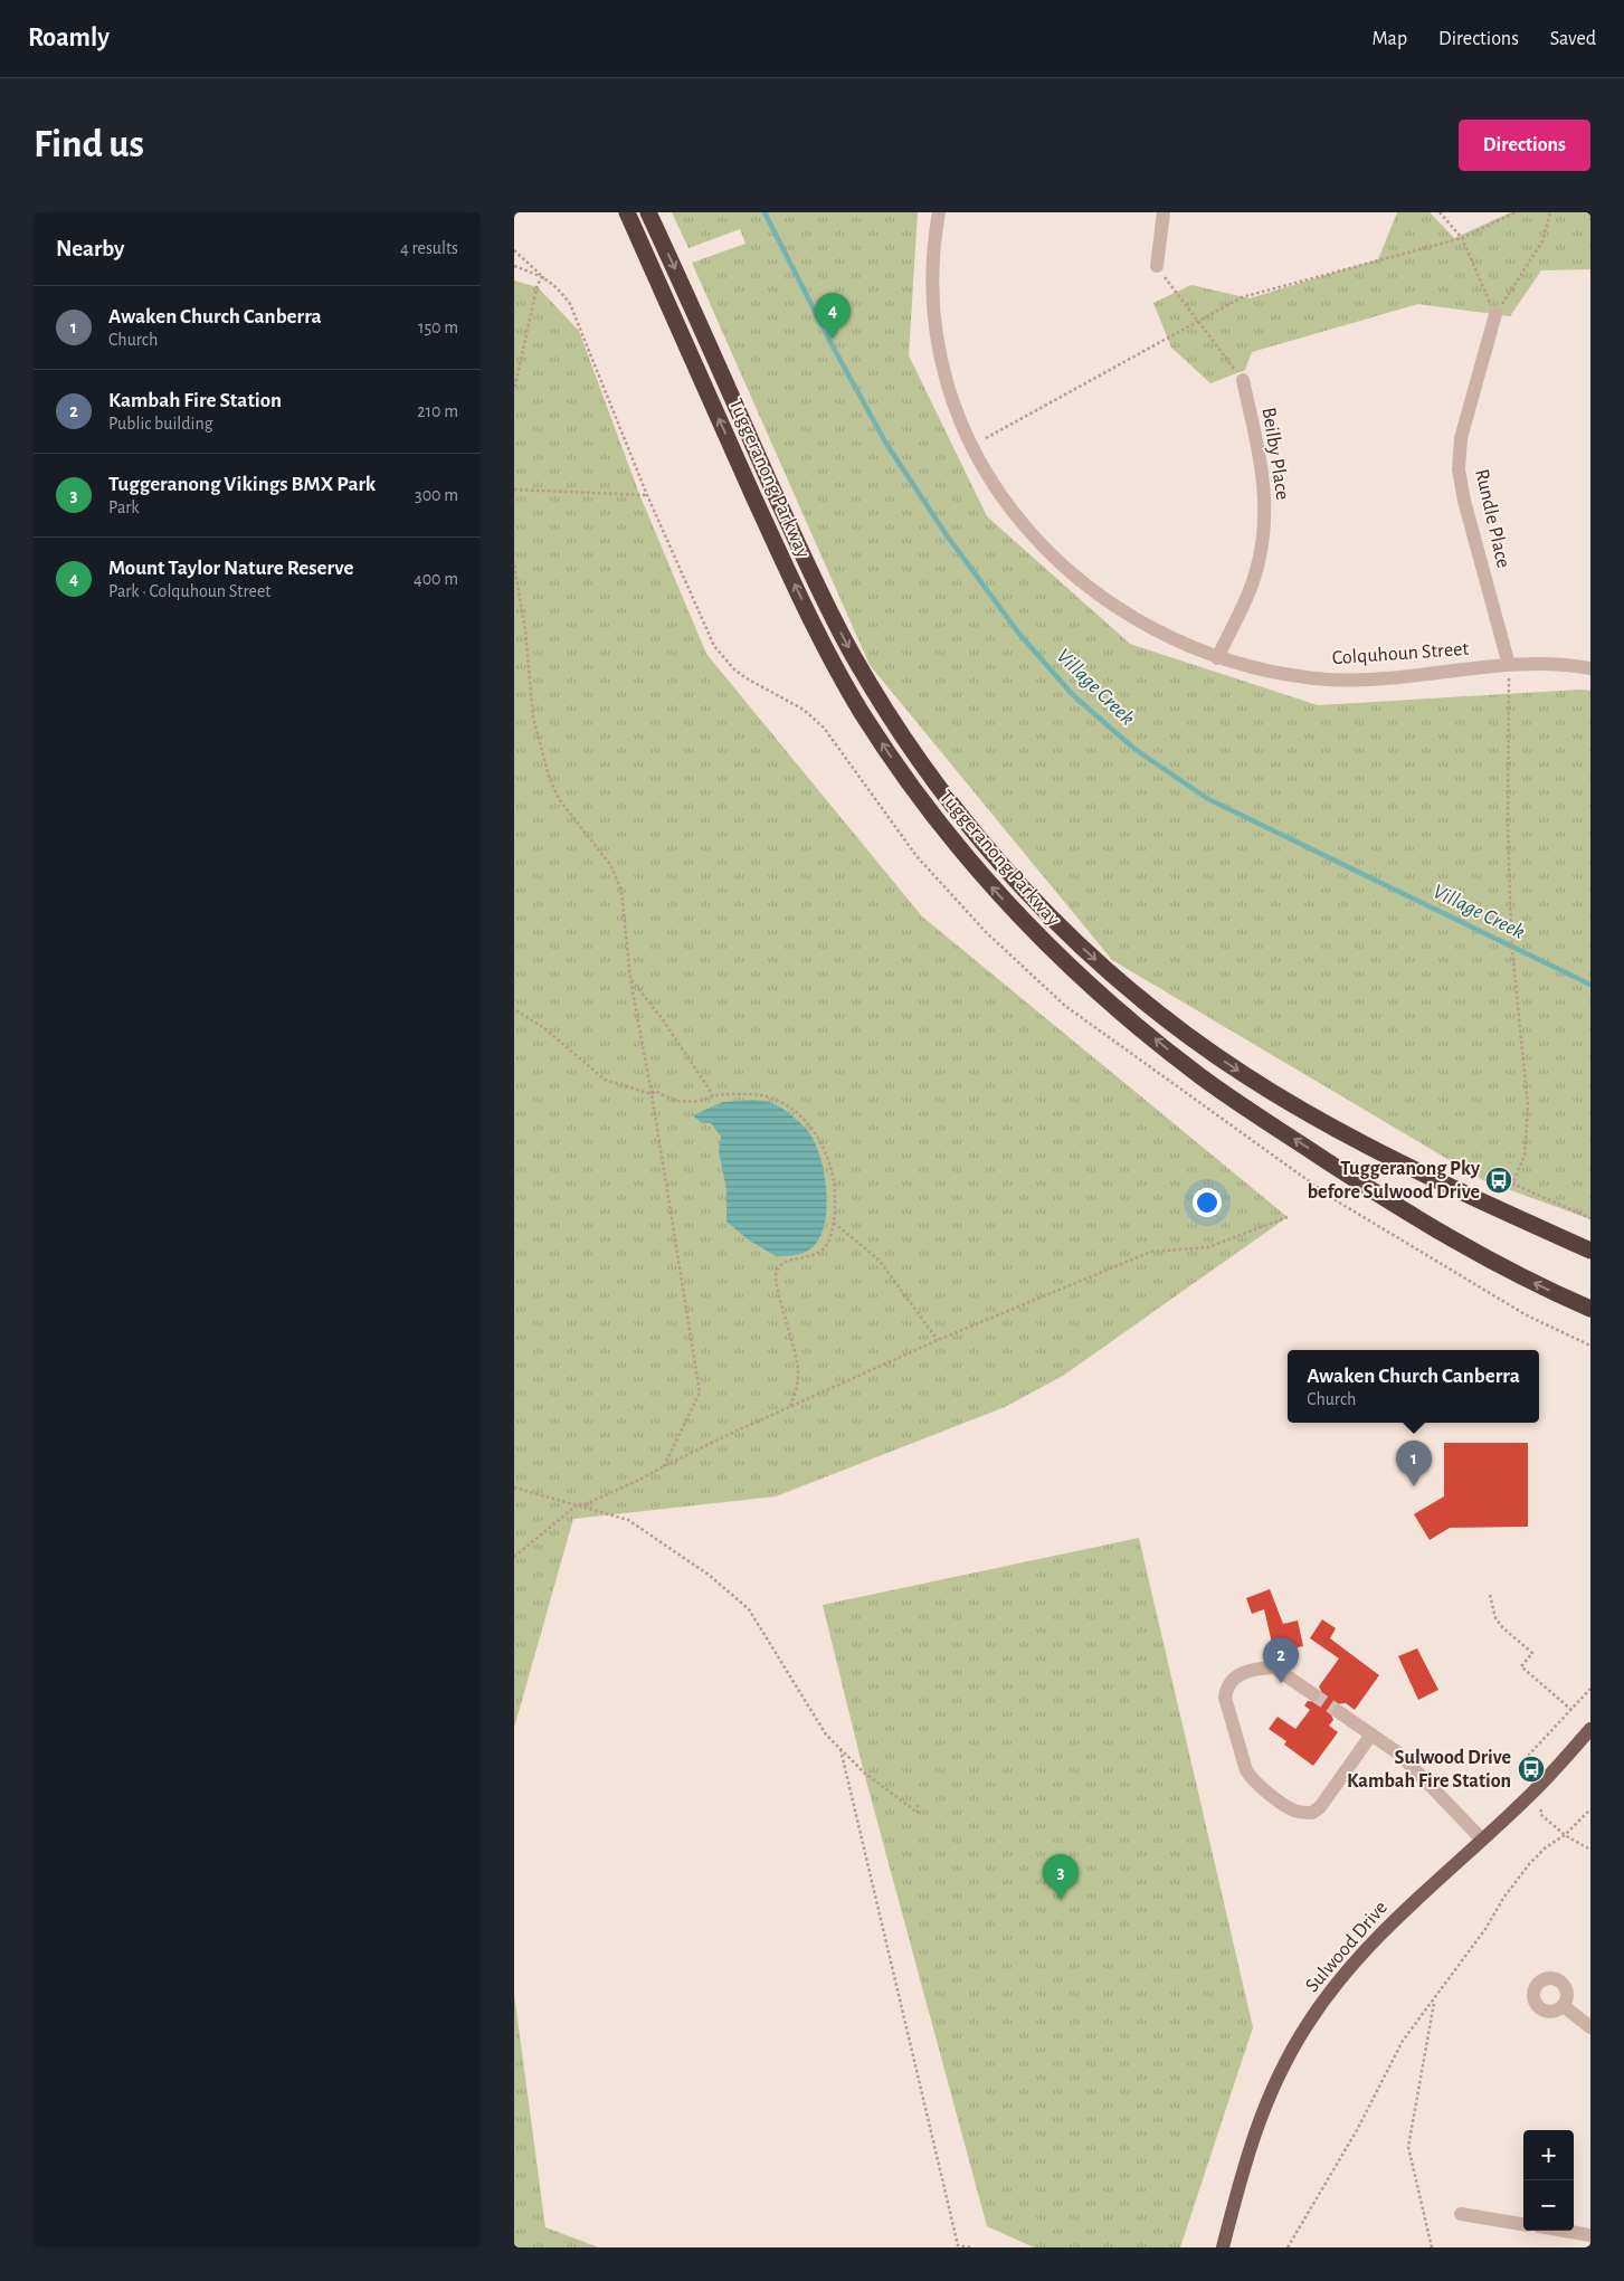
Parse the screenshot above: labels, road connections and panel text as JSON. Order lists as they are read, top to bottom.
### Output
{
  "streets": {
    "highway": ["Tuggeranong Parkway"],
    "main road": ["Sulwood Drive"],
    "street": ["Beilby Place", "Rundle Place", "Colquhoun Street"]
  },
  "crossings": [
    ["Beilby Place", "Colquhoun Street"],
    ["Rundle Place", "Colquhoun Street"]
  ],
  "water": ["Village Creek"],
  "places": {
    "bus stop": ["Tuggeranong Pky before Sulwood Drive", "Sulwood Drive Kambah Fire Station"]
  },
  "page": {
    "header": "Roamly",
    "nav": ["Map", "Directions", "Saved"],
    "buttons": "Directions",
    "title": "Find us",
    "heading": ["Nearby", "4 results"],
    "list": [
      {
        "mark": "1",
        "name": "Awaken Church Canberra",
        "note": "Church",
        "value": "150 m"
      },
      {
        "mark": "2",
        "name": "Kambah Fire Station",
        "note": "Public building",
        "value": "210 m"
      },
      {
        "mark": "3",
        "name": "Tuggeranong Vikings BMX Park",
        "note": "Park",
        "value": "300 m"
      },
      {
        "mark": "4",
        "name": "Mount Taylor Nature Reserve",
        "note": "Park · Colquhoun Street",
        "value": "400 m"
      }
    ],
    "pins": [
      "4",
      "1",
      "2",
      "3"
    ],
    "popup": ["Awaken Church Canberra", "Church"],
    "map_buttons": ["+", "−"]
  }
}
